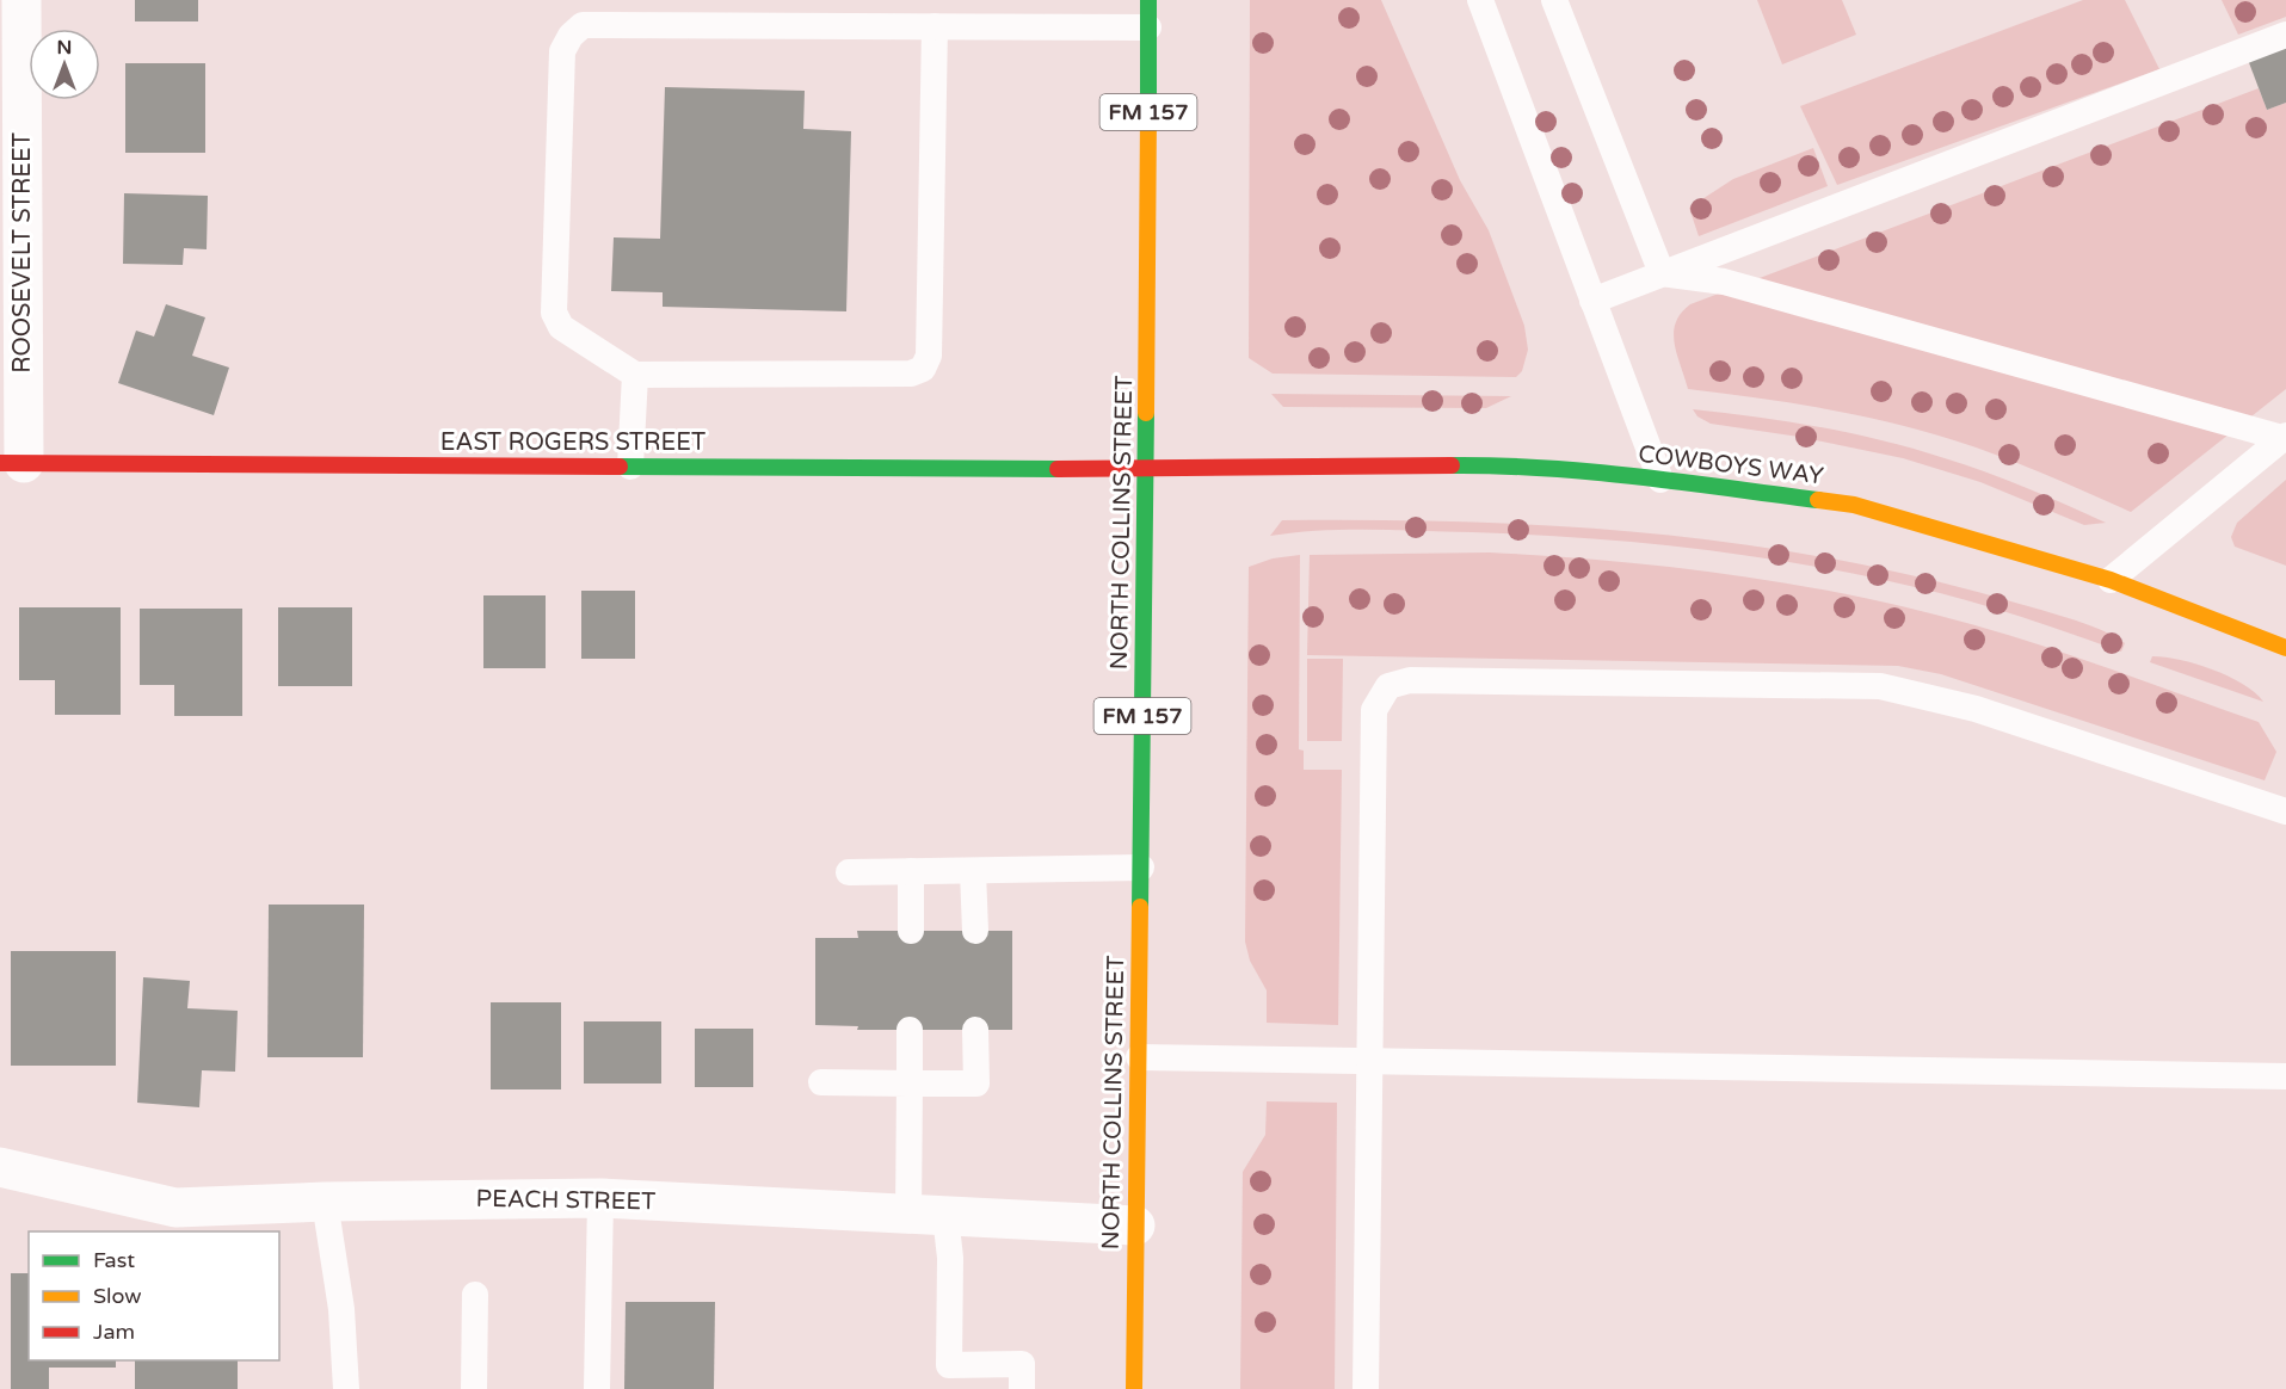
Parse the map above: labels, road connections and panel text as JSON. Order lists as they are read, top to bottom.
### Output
{
  "streets": {
    "street": [
      "FM 157",
      "ROOSEVELT STREET",
      "EAST ROGERS STREET",
      "COWBOYS WAY",
      "NORTH COLLINS STREET",
      "PEACH STREET"
    ]
  },
  "crossings": [
    ["ROOSEVELT STREET", "EAST ROGERS STREET"],
    ["EAST ROGERS STREET", "COWBOYS WAY"],
    ["EAST ROGERS STREET", "NORTH COLLINS STREET"],
    ["COWBOYS WAY", "NORTH COLLINS STREET"],
    ["NORTH COLLINS STREET", "PEACH STREET"]
  ],
  "legend": ["Fast", "Slow", "Jam"],
  "north": "top"
}
